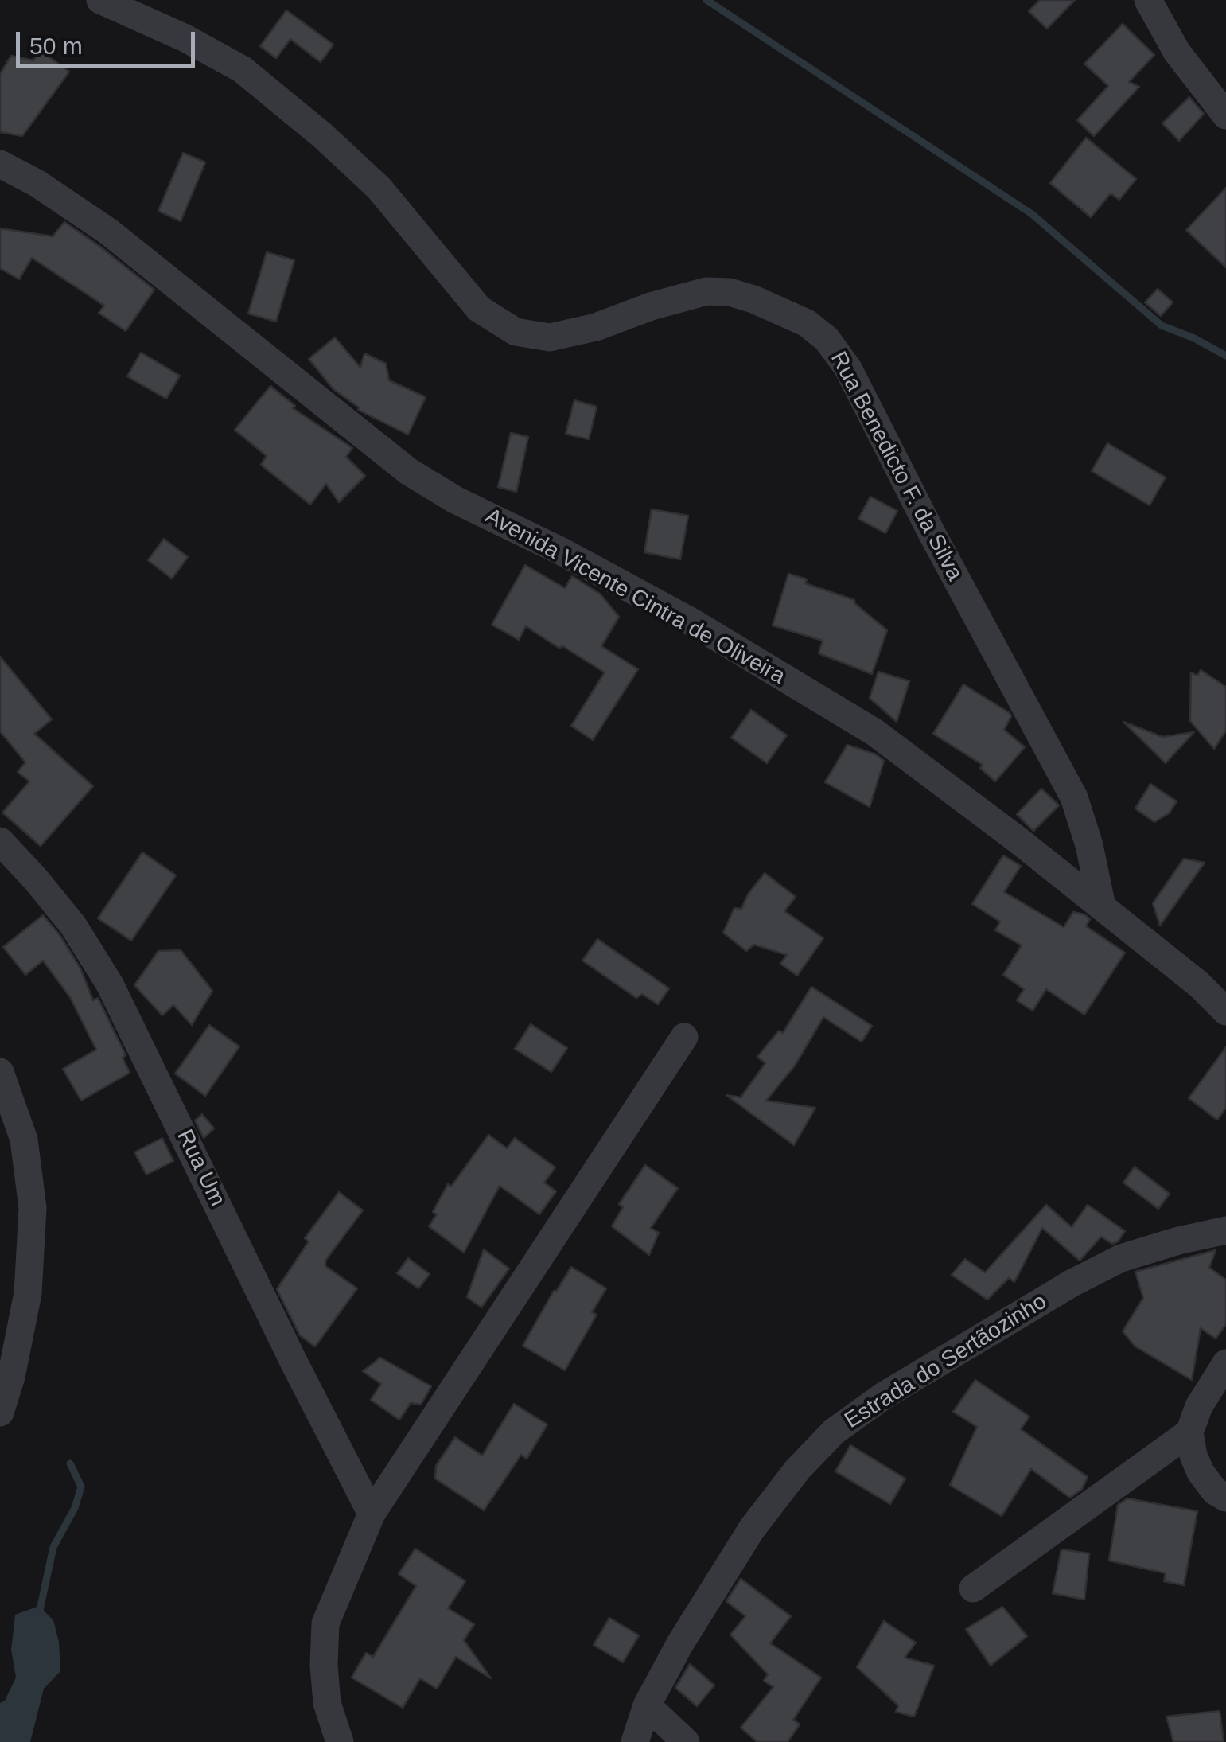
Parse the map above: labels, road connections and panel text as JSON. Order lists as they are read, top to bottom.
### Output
{
  "streets": {
    "street": [
      "Rua Benedicto F. da Silva",
      "Avenida Vicente Cintra de Oliveira",
      "Rua Um",
      "Estrada do Sertãozinho"
    ]
  },
  "crossings": [
    ["Rua Benedicto F. da Silva", "Avenida Vicente Cintra de Oliveira"]
  ],
  "scale_bar": "50 m"
}
